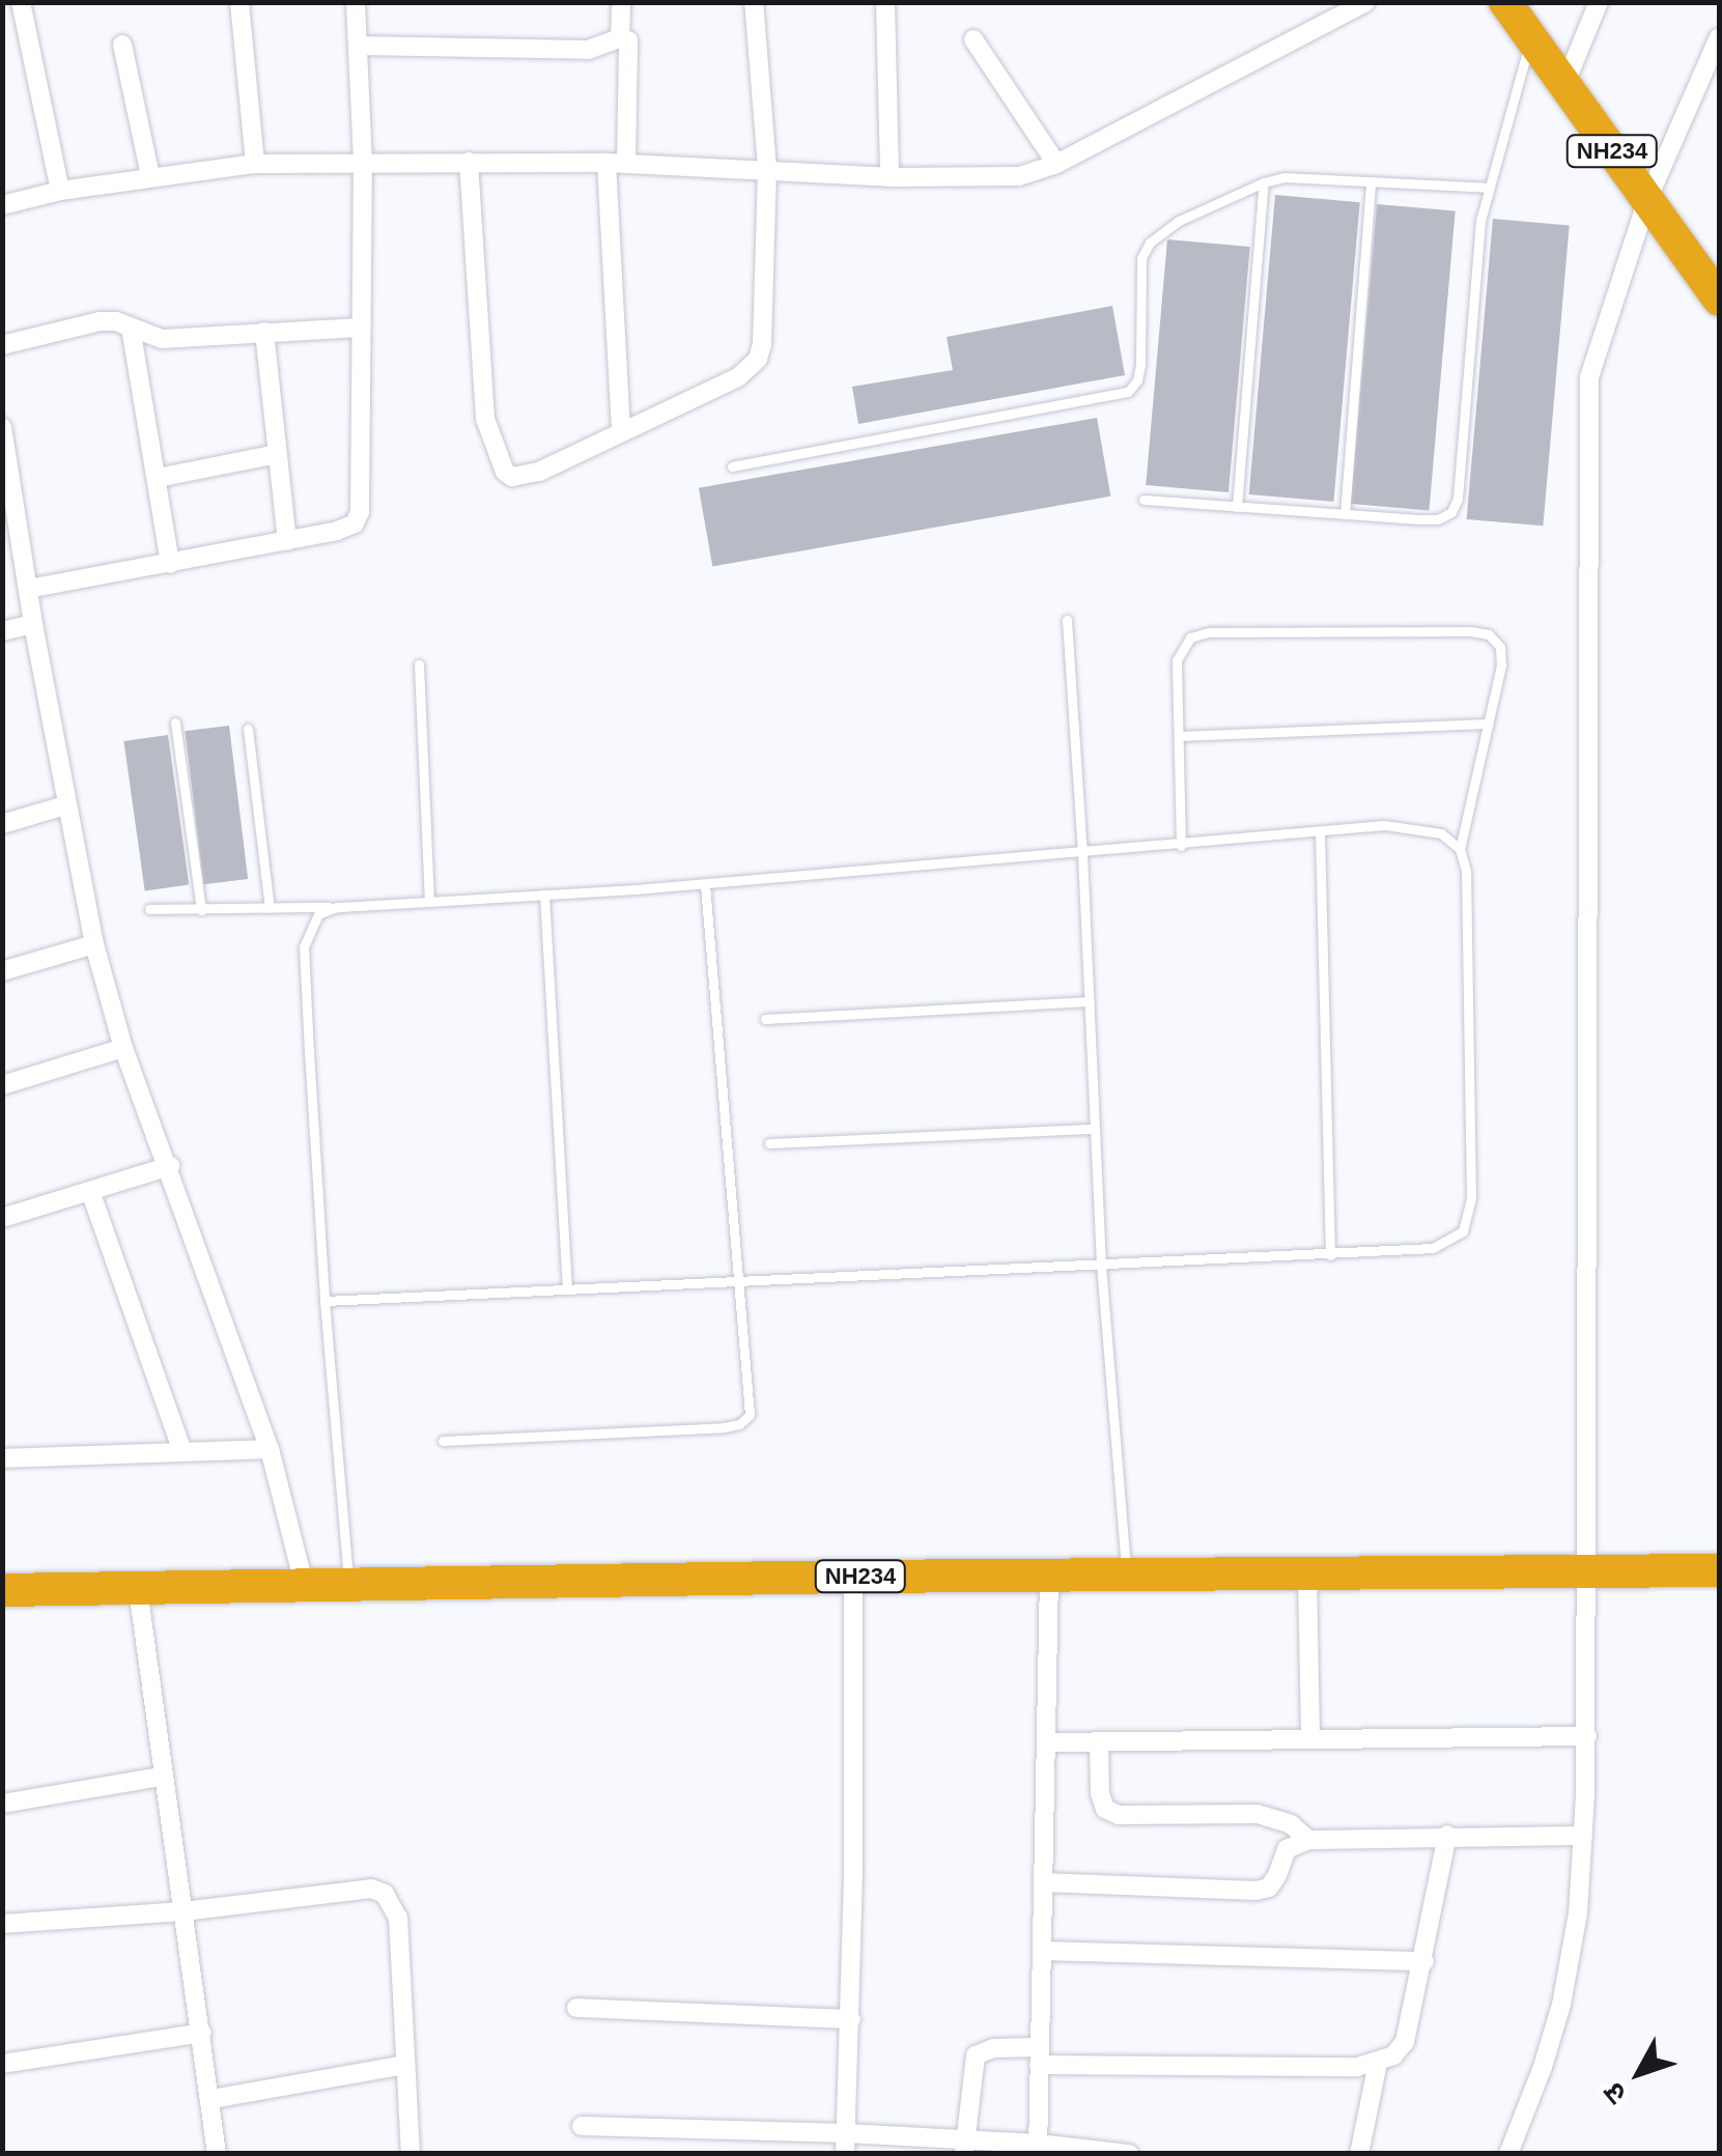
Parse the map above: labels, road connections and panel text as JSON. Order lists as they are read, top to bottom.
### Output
{
  "streets": {
    "highway": ["NH234"]
  },
  "north": "bottom left"
}
